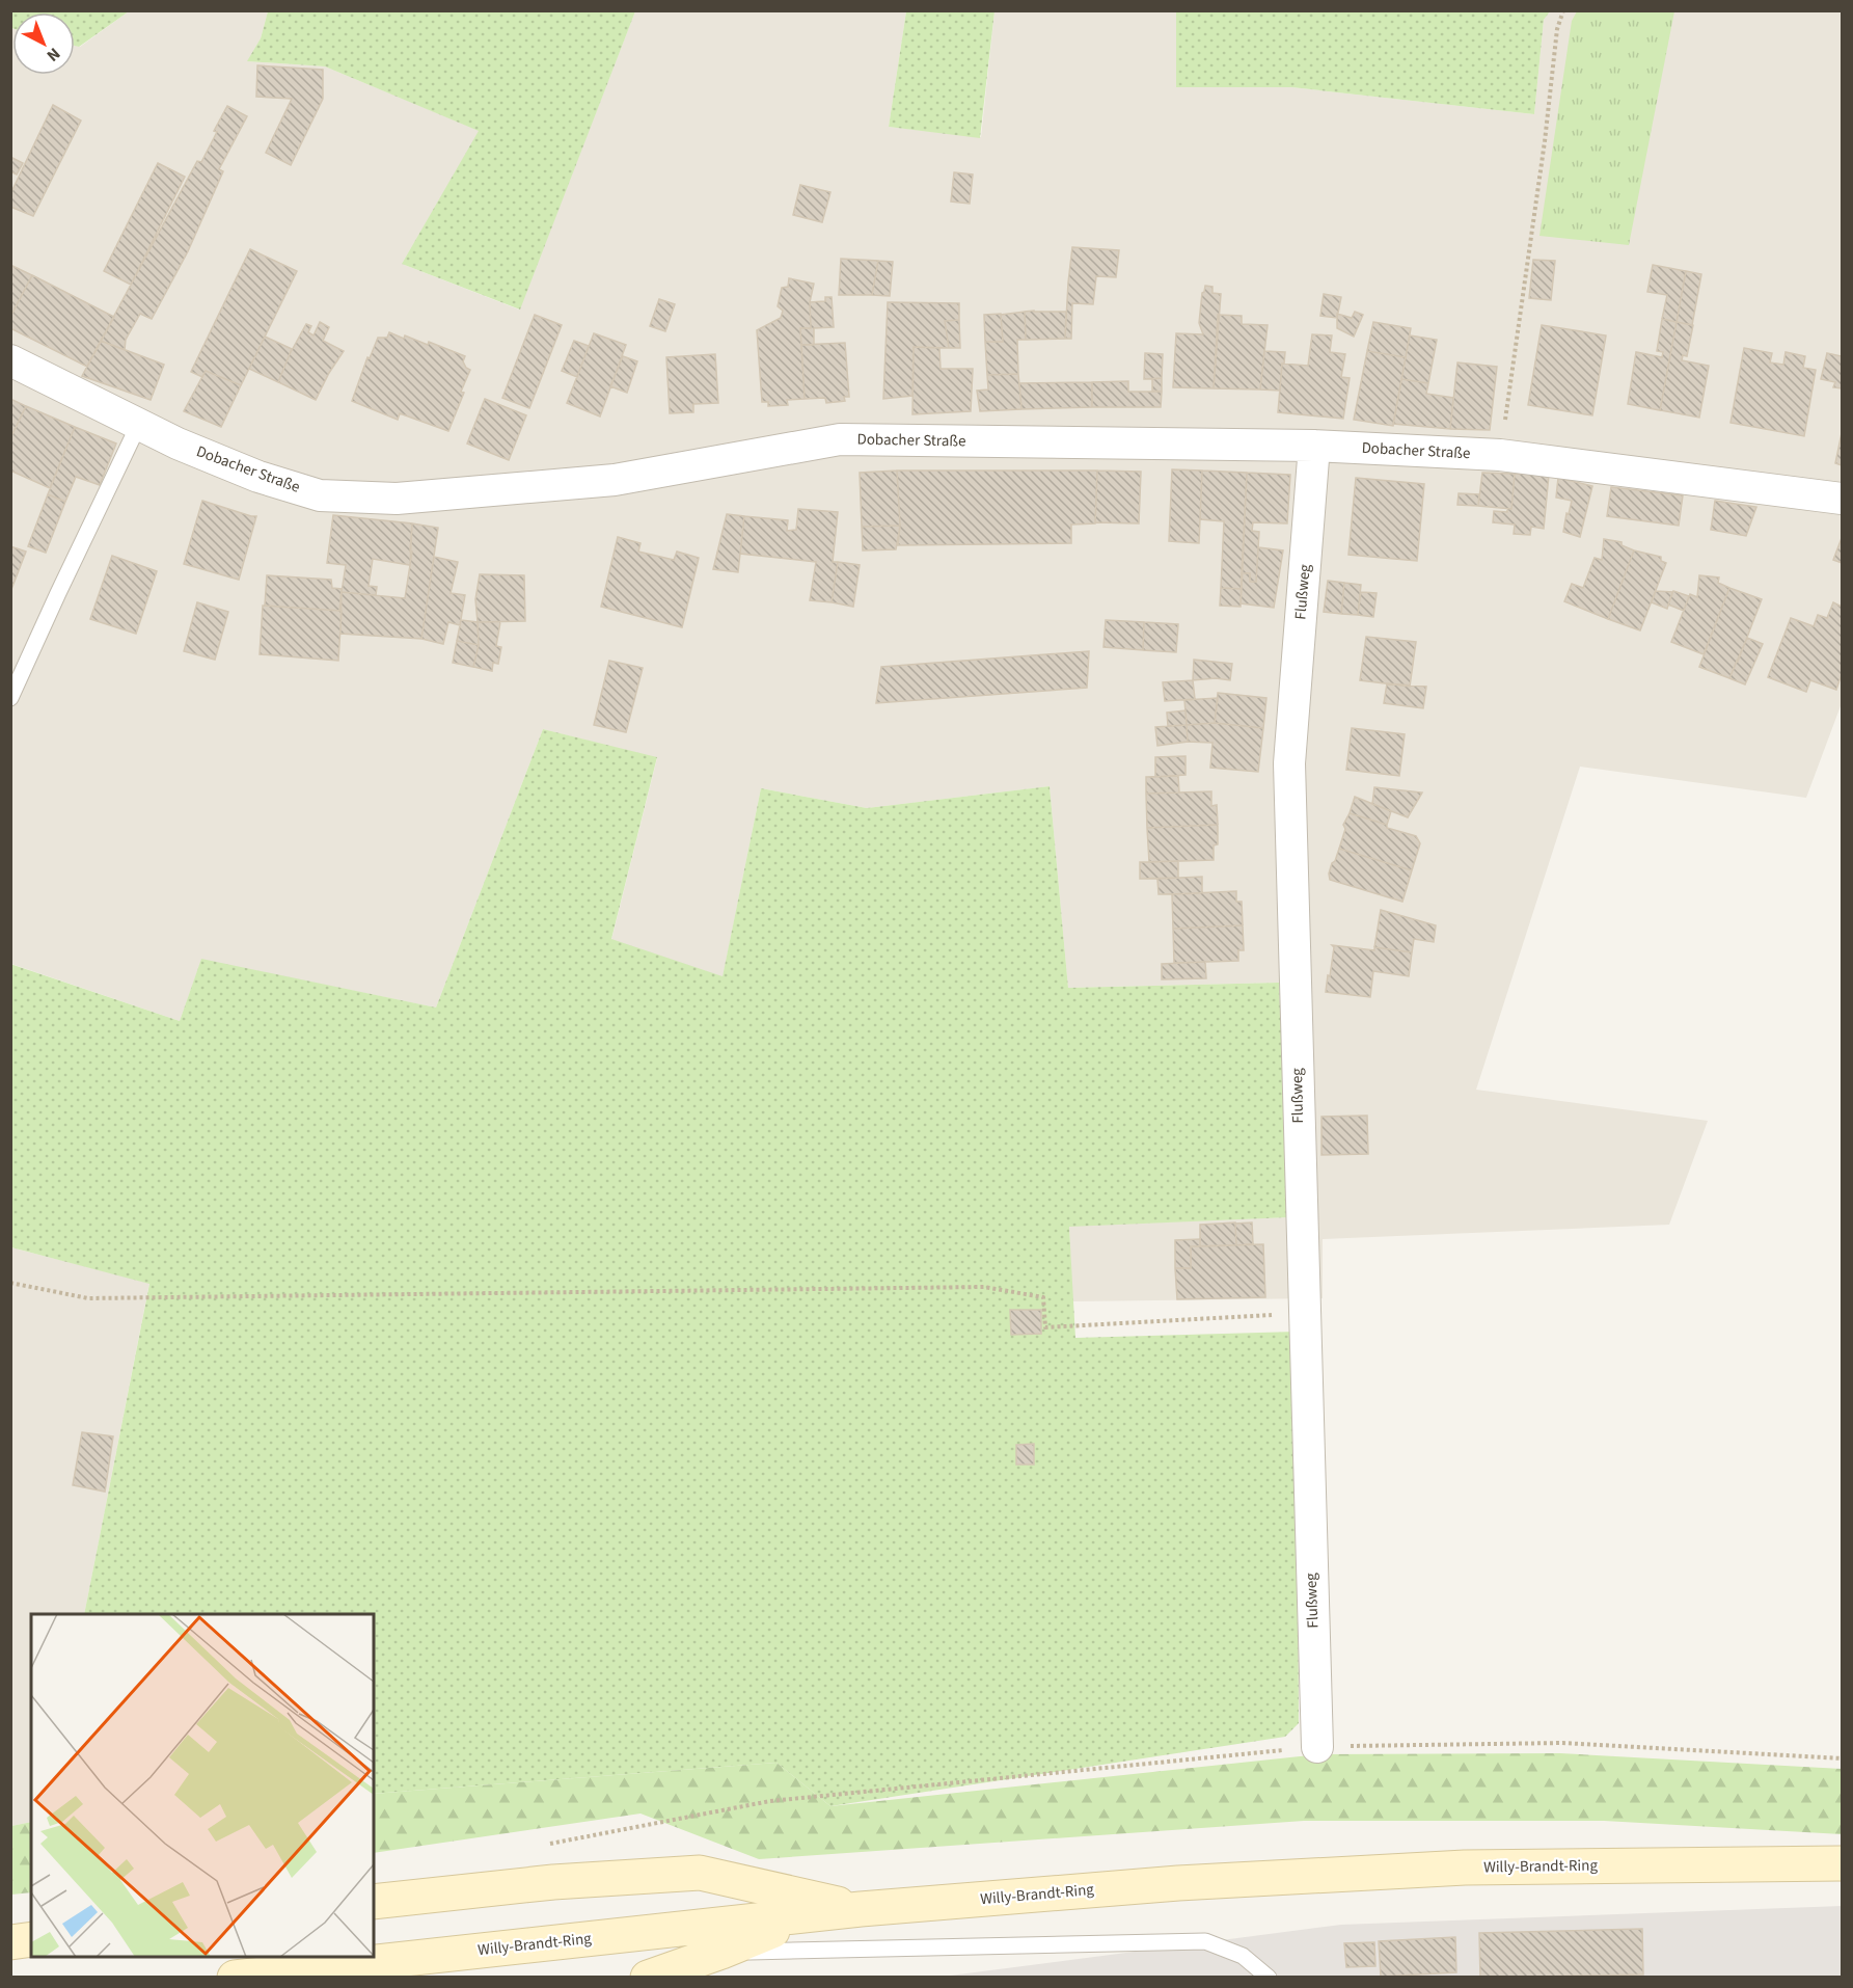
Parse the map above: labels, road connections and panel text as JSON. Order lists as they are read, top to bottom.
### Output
{
  "streets": {
    "main road": ["Willy-Brandt-Ring"],
    "street": ["Dobacher Straße", "Flußweg"]
  },
  "crossings": [
    ["Dobacher Straße", "Flußweg"]
  ],
  "north": "bottom right"
}
